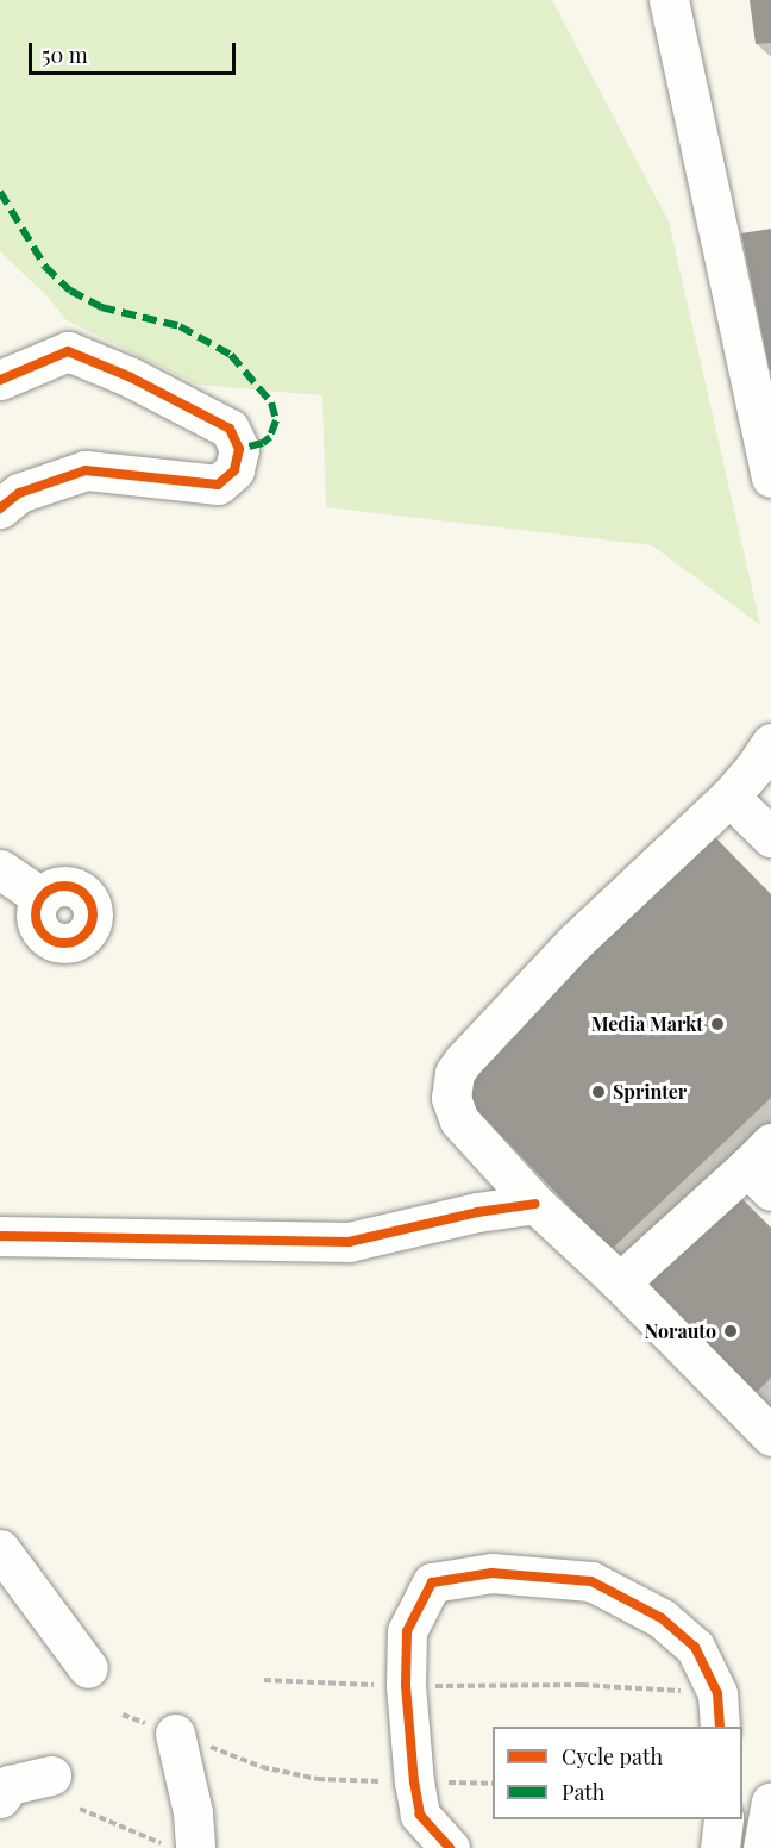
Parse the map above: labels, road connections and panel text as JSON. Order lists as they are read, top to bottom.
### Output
{
  "places": ["Media Markt", "Sprinter", "Norauto"],
  "legend": ["Cycle path", "Path"],
  "scale_bar": "50 m"
}
